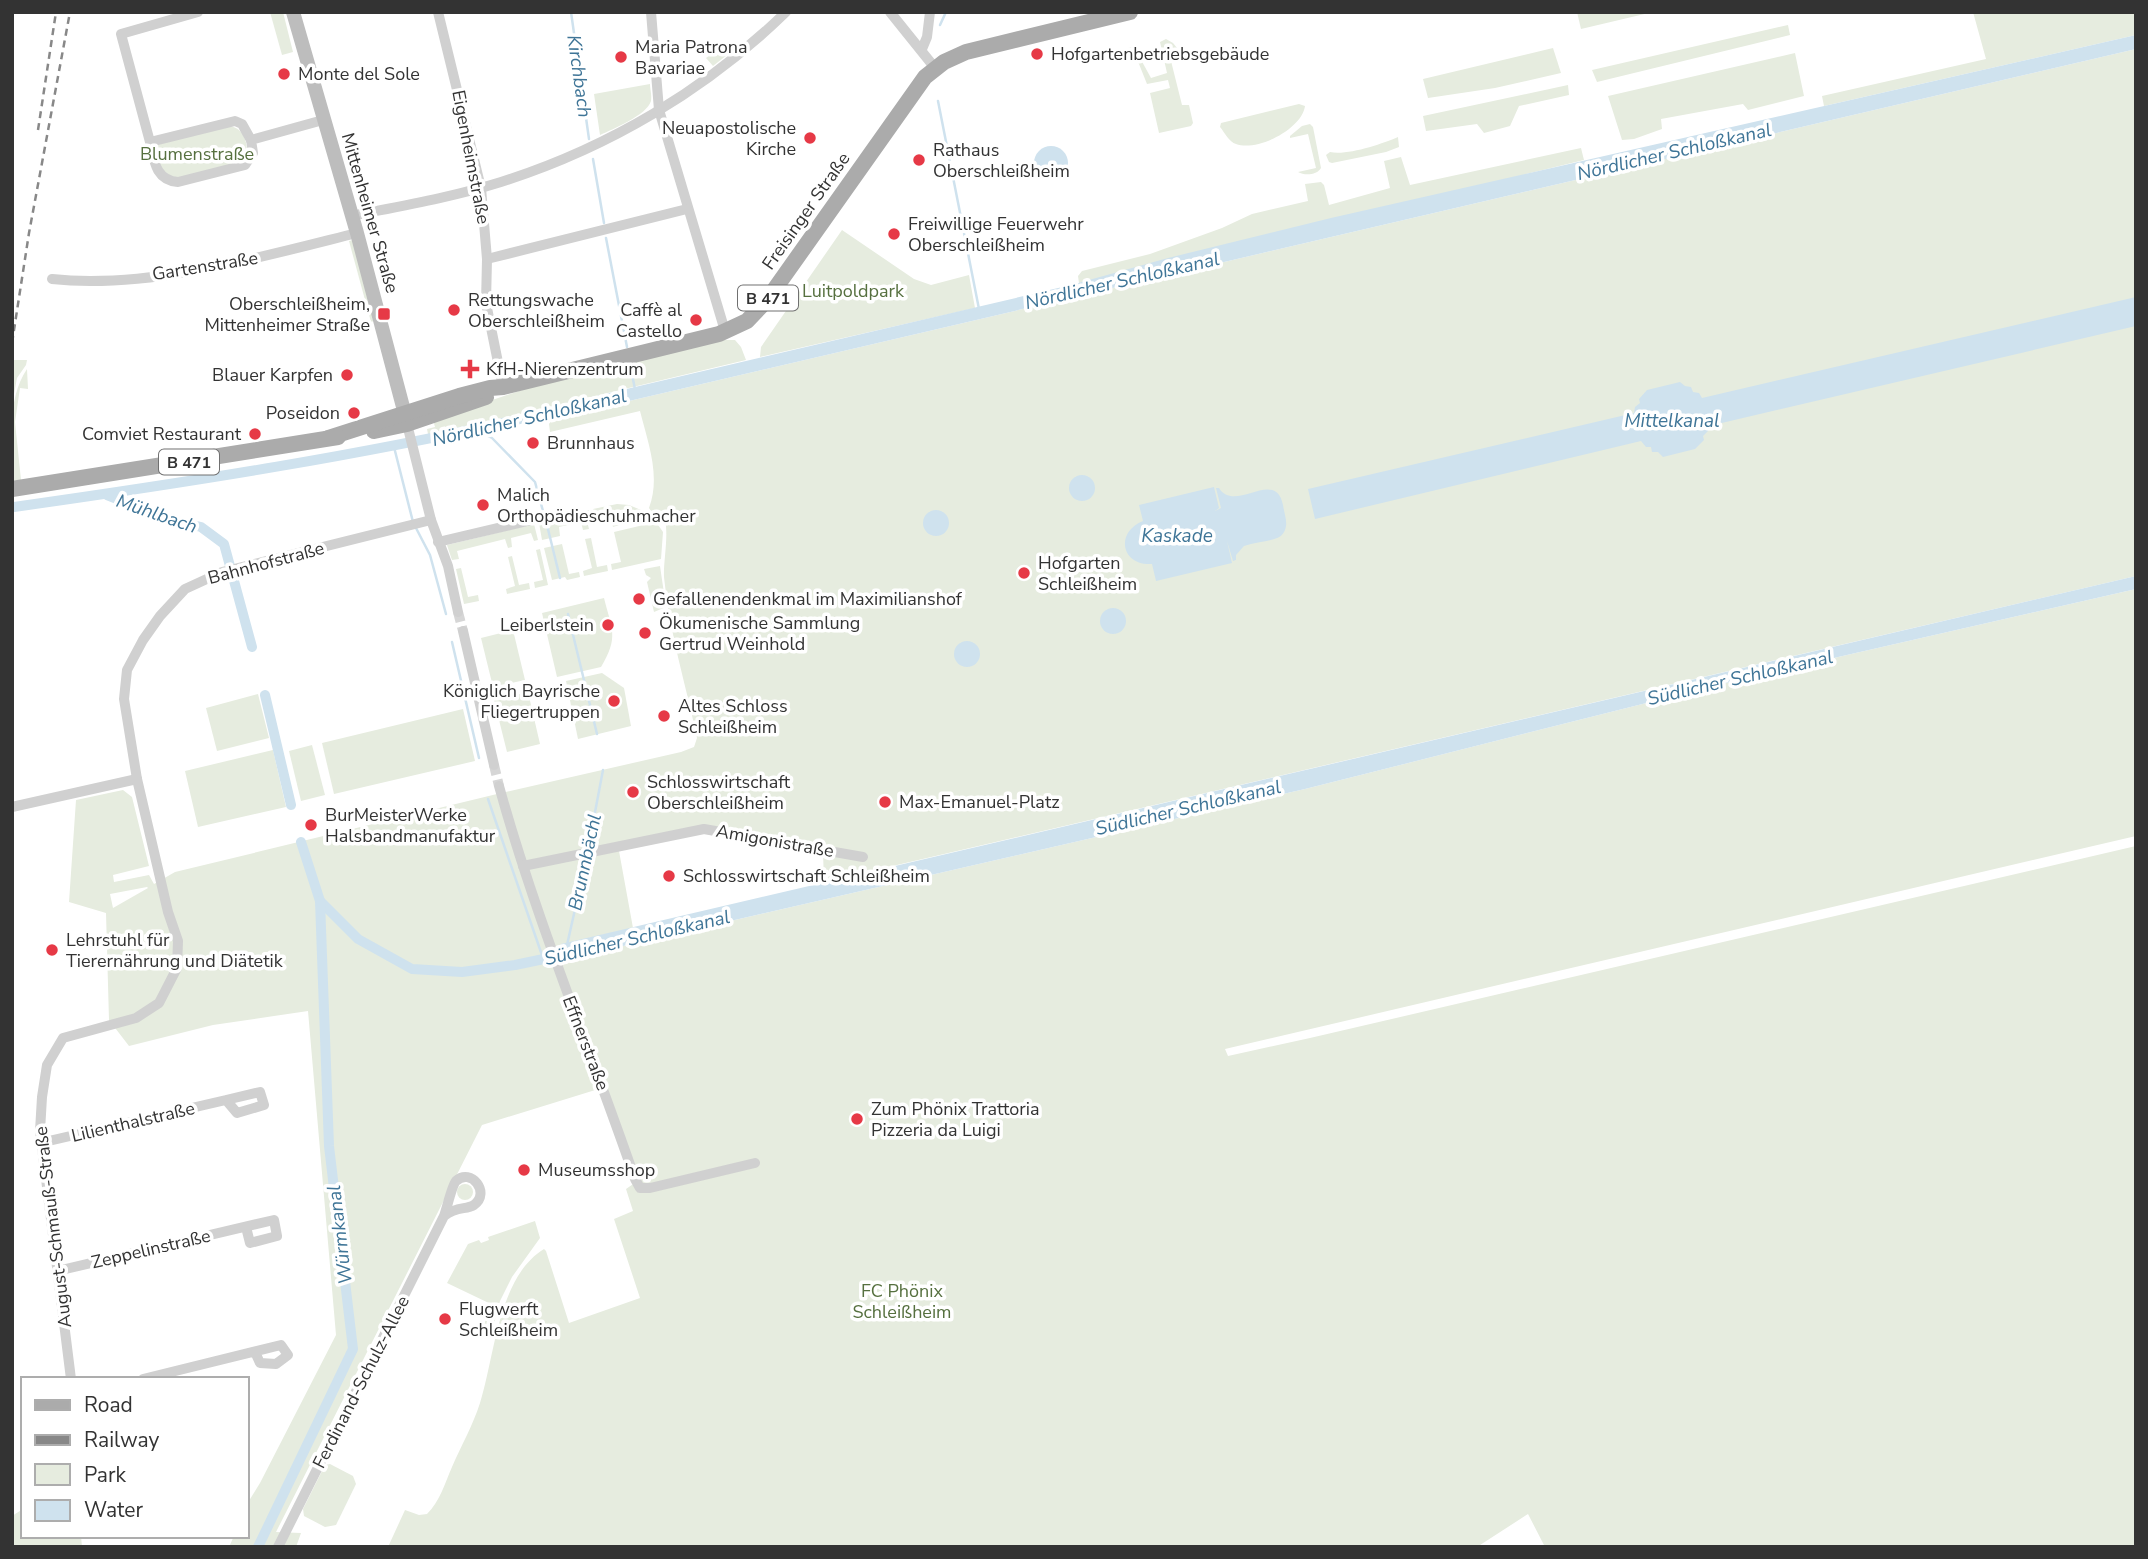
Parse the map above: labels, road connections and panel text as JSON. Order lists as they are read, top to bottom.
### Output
{
  "streets": {
    "main road": ["Freisinger Straße", "Mittenheimer Straße", "B 471"],
    "street": [
      "Eigenheimstraße",
      "Gartenstraße",
      "Bahnhofstraße",
      "Amigonistraße",
      "Effnerstraße",
      "Lilienthalstraße",
      "August-Schmauß-Straße",
      "Zeppelinstraße",
      "Ferdinand-Schulz-Allee"
    ]
  },
  "crossings": [
    ["Eigenheimstraße", "Freisinger Straße"],
    ["Freisinger Straße", "Mittenheimer Straße"],
    ["Freisinger Straße", "B 471"],
    ["Mittenheimer Straße", "Gartenstraße"],
    ["Mittenheimer Straße", "B 471"],
    ["Bahnhofstraße", "August-Schmauß-Straße"],
    ["Amigonistraße", "Effnerstraße"],
    ["Lilienthalstraße", "August-Schmauß-Straße"],
    ["August-Schmauß-Straße", "Zeppelinstraße"]
  ],
  "water": [
    "Kirchbach",
    "Nördlicher Schloßkanal",
    "Mittelkanal",
    "Mühlbach",
    "Kaskade",
    "Südlicher Schloßkanal",
    "Brunnbächl",
    "Würmkanal"
  ],
  "parks": ["Blumenstraße", "Luitpoldpark", "FC Phönix Schleißheim"],
  "places": {
    "other": [
      "Hofgartenbetriebsgebäude",
      "Maria Patrona Bavariae",
      "Monte del Sole",
      "Neuapostolische Kirche",
      "Rathaus Oberschleißheim",
      "Freiwillige Feuerwehr Oberschleißheim",
      "Rettungswache Oberschleißheim",
      "Caffè al Castello",
      "Blauer Karpfen",
      "Poseidon",
      "Comviet Restaurant",
      "Brunnhaus",
      "Malich Orthopädieschuhmacher",
      "Hofgarten Schleißheim",
      "Gefallenendenkmal im Maximilianshof",
      "Leiberlstein",
      "Ökumenische Sammlung Gertrud Weinhold",
      "Königlich Bayrische Fliegertruppen",
      "Altes Schloss Schleißheim",
      "Schlosswirtschaft Oberschleißheim",
      "Max-Emanuel-Platz",
      "BurMeisterWerke Halsbandmanufaktur",
      "Schlosswirtschaft Schleißheim",
      "Lehrstuhl für Tierernährung und Diätetik",
      "Zum Phönix Trattoria Pizzeria da Luigi",
      "Museumsshop",
      "Flugwerft Schleißheim"
    ],
    "transit": ["Oberschleißheim, Mittenheimer Straße"],
    "health": ["KfH-Nierenzentrum"]
  },
  "legend": [
    "Road",
    "Railway",
    "Park",
    "Water"
  ]
}
